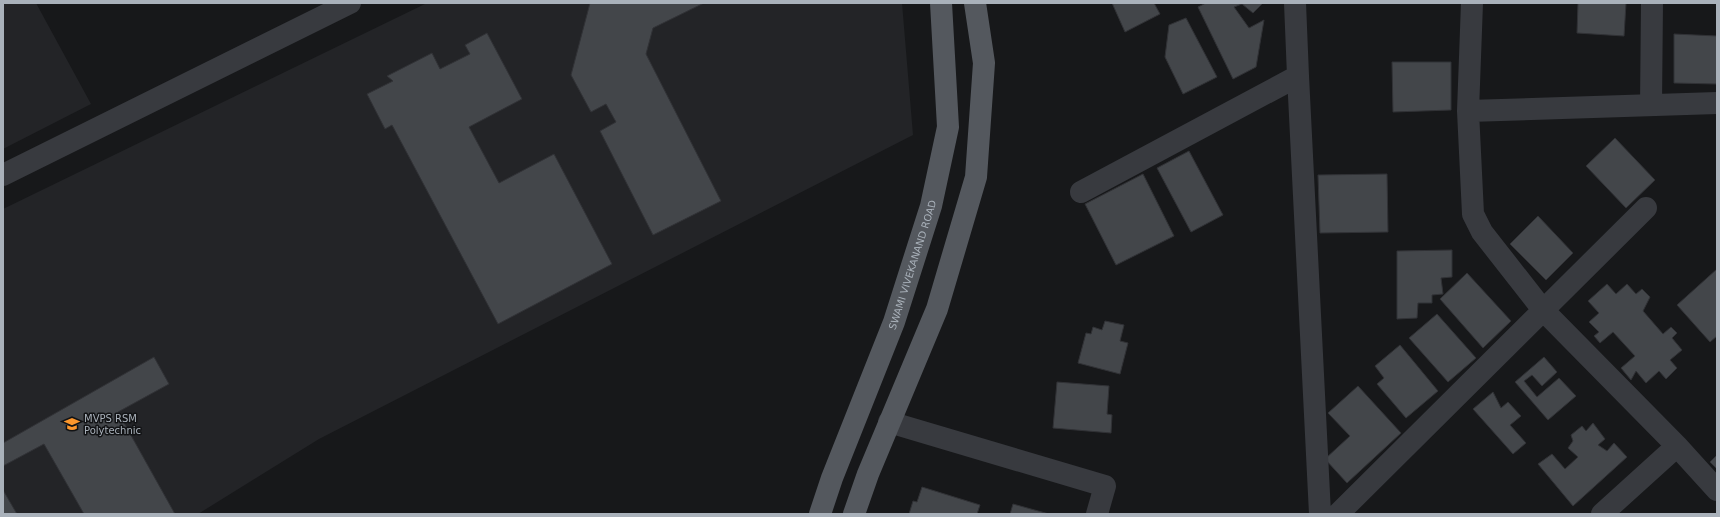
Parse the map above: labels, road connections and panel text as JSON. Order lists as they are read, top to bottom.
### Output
{
  "streets": {
    "main road": ["SWAMI VIVEKANAND ROAD"]
  },
  "places": {
    "school or university": ["MVPS RSM Polytechnic"]
  }
}
